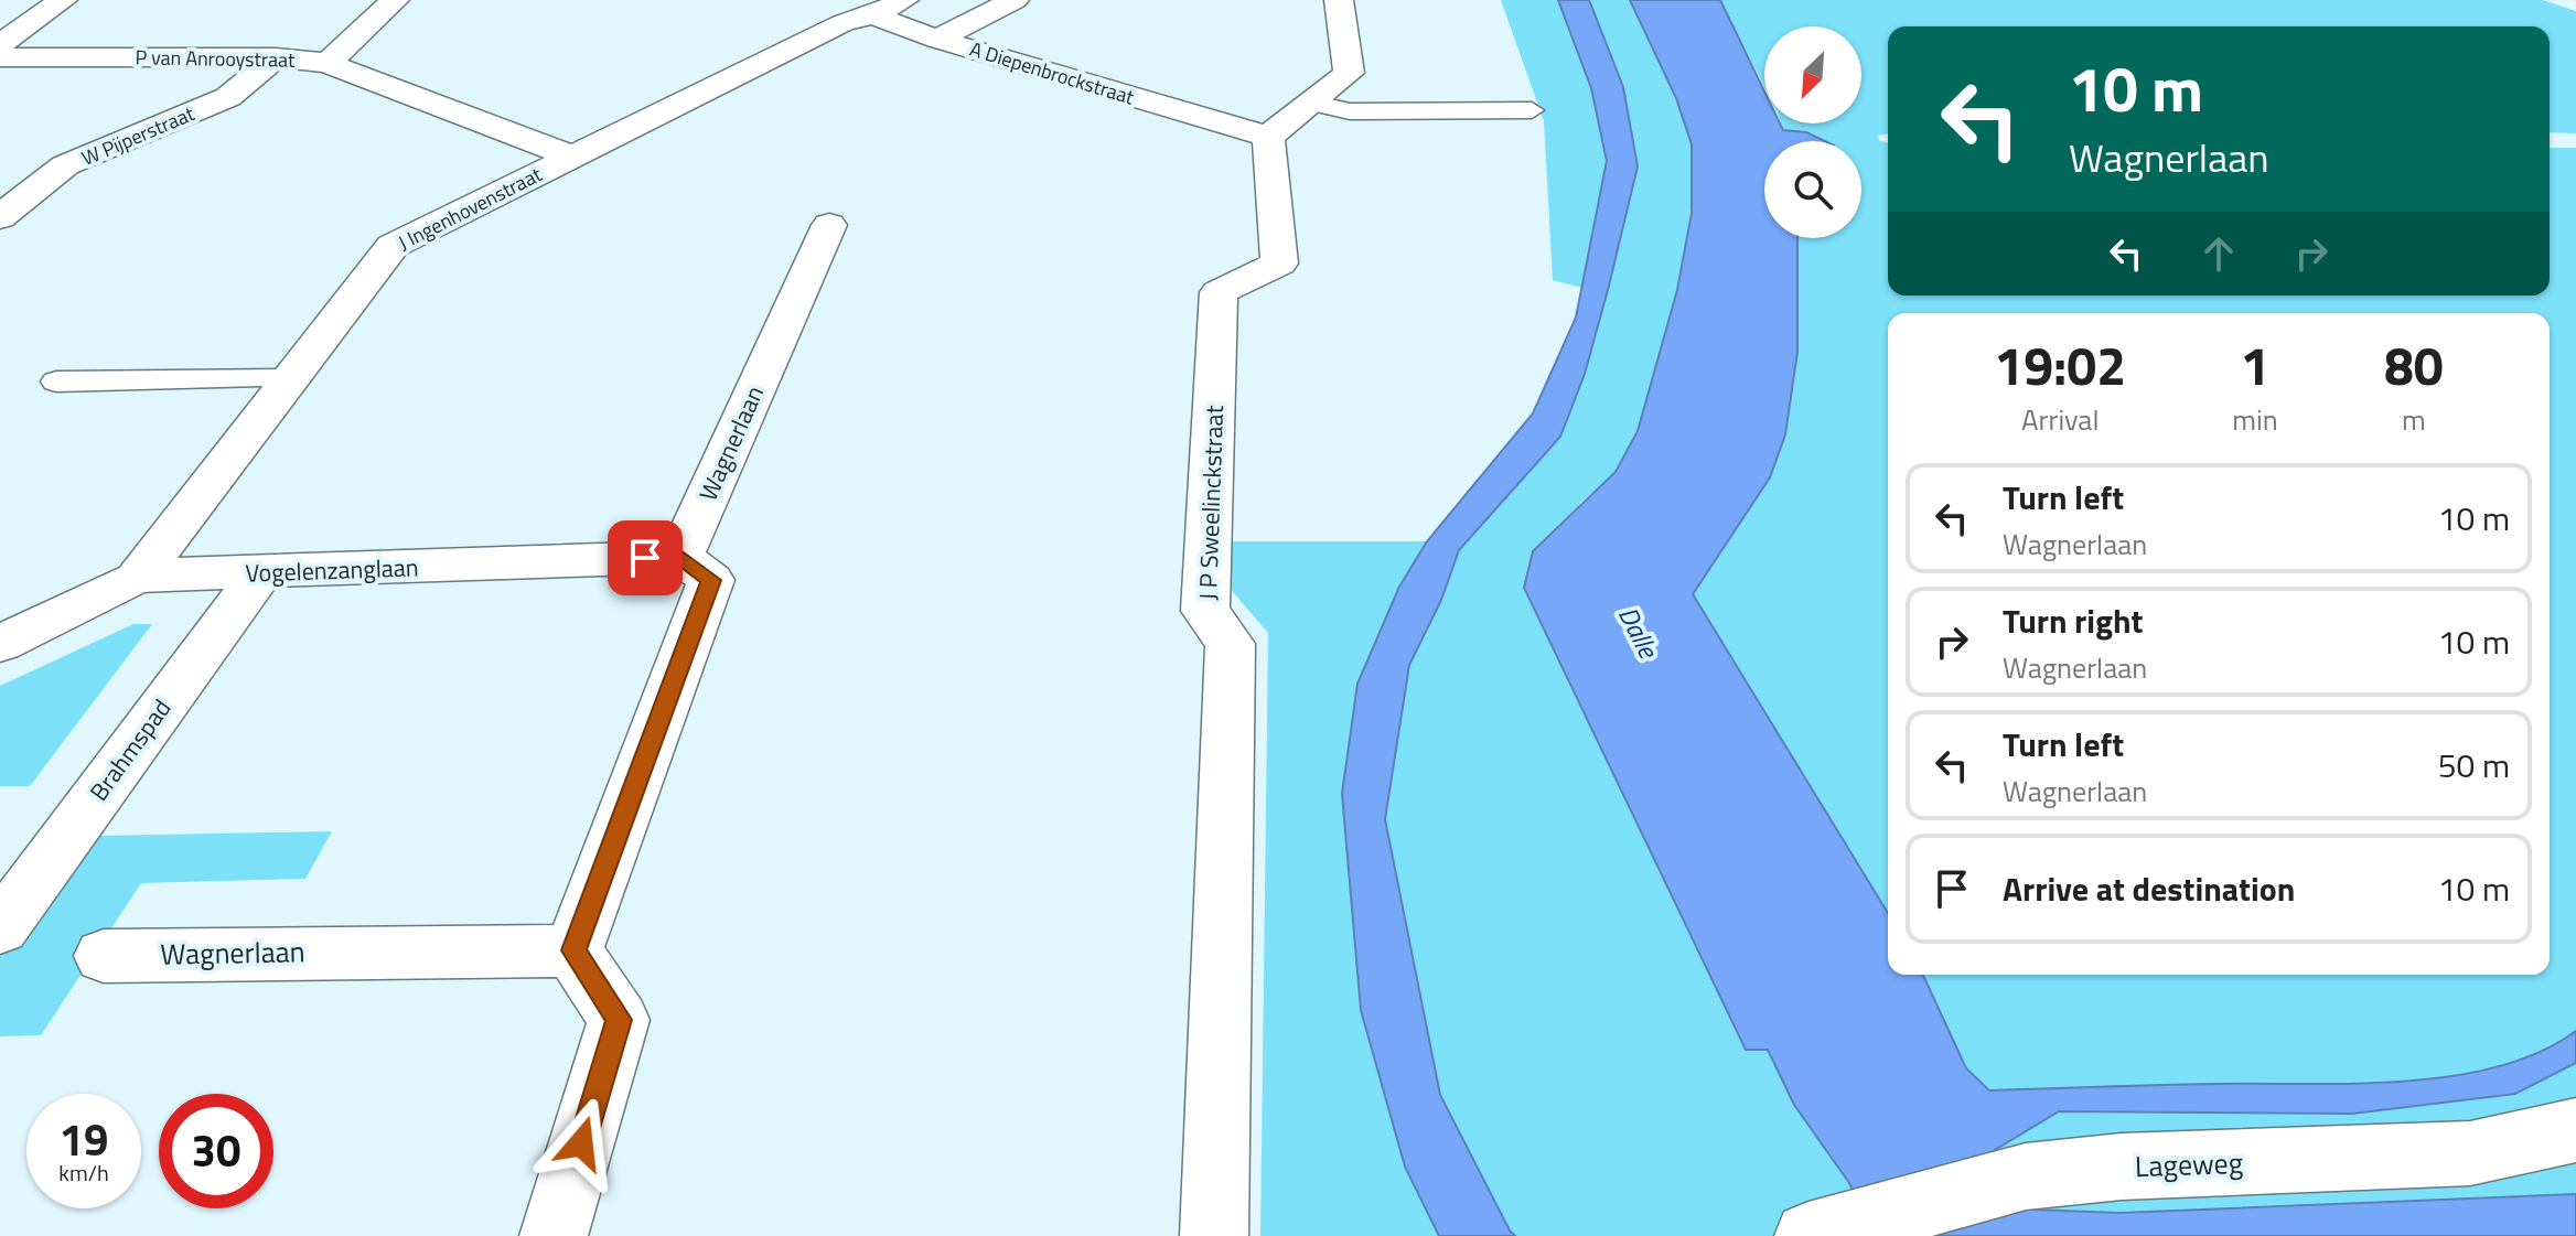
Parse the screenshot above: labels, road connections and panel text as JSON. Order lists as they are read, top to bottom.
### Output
{
  "streets": {
    "street": [
      "P van Anrooystraat",
      "A Diepenbrockstraat",
      "W Pijperstraat",
      "J Ingenhovenstraat",
      "Wagnerlaan",
      "J P Sweelinckstraat",
      "Vogelenzanglaan",
      "Brahmspad",
      "Lageweg"
    ]
  },
  "crossings": [
    ["P van Anrooystraat", "W Pijperstraat"],
    ["P van Anrooystraat", "J Ingenhovenstraat"],
    ["A Diepenbrockstraat", "J Ingenhovenstraat"],
    ["A Diepenbrockstraat", "J P Sweelinckstraat"],
    ["J Ingenhovenstraat", "Vogelenzanglaan"],
    ["Wagnerlaan", "Vogelenzanglaan"],
    ["Vogelenzanglaan", "Brahmspad"]
  ],
  "water": ["Dalle"],
  "north": "bottom left",
  "page": {
    "turn": ["10 m", "Wagnerlaan"],
    "eta": [
      "19:02",
      "Arrival",
      "1",
      "min",
      "80",
      "m"
    ],
    "list": [
      {
        "name": "Turn left",
        "note": "Wagnerlaan",
        "value": "10 m"
      },
      {
        "name": "Turn right",
        "note": "Wagnerlaan",
        "value": "10 m"
      },
      {
        "name": "Turn left",
        "note": "Wagnerlaan",
        "value": "50 m"
      },
      {
        "name": "Arrive at destination",
        "value": "10 m"
      }
    ],
    "speed": "19 km/h",
    "limit": "30"
  }
}
